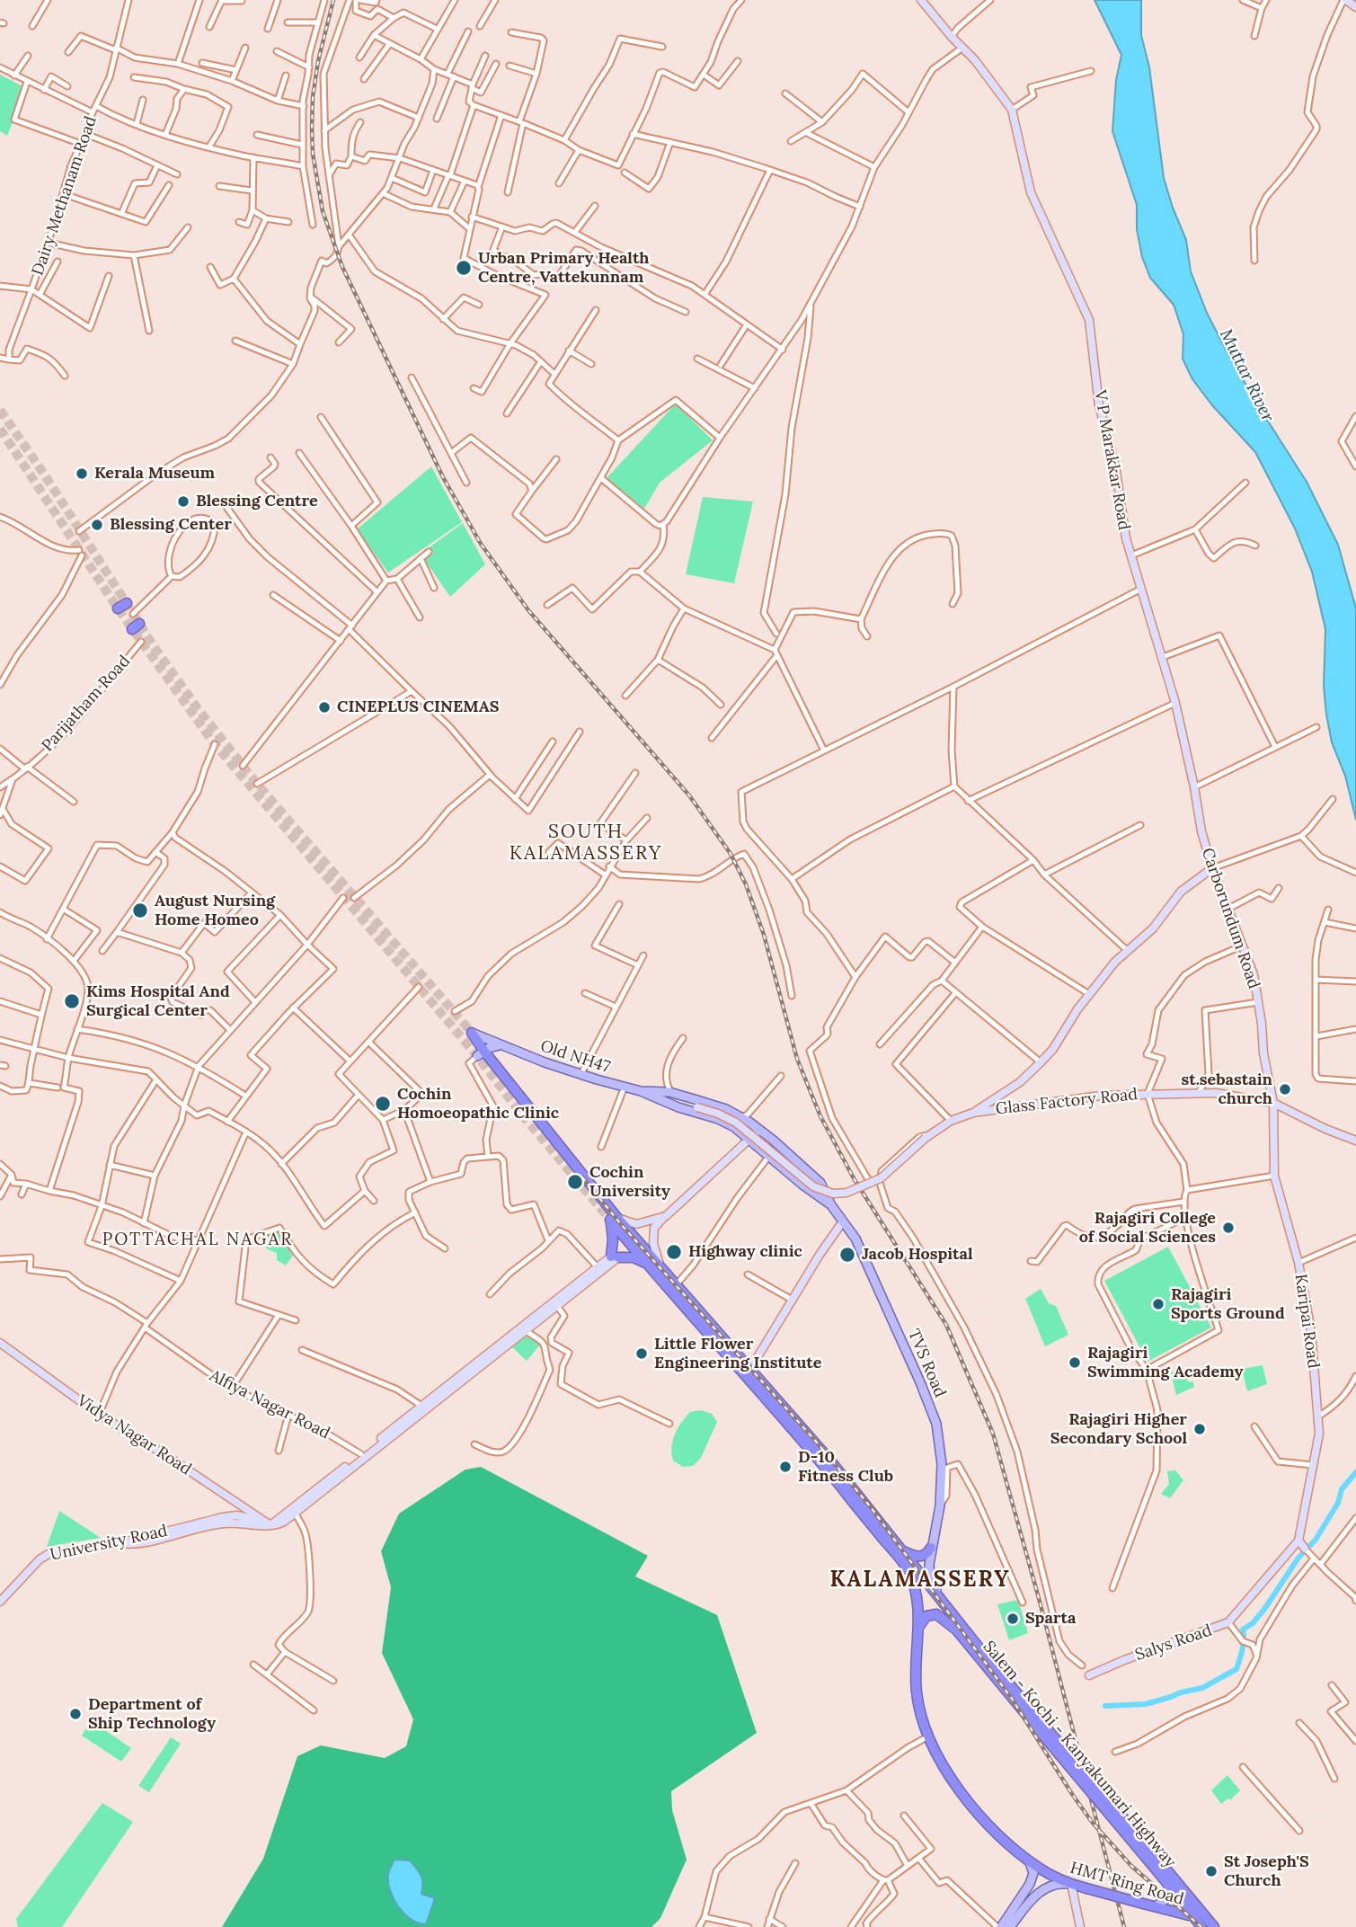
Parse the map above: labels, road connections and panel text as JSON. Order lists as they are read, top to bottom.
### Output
{
  "streets": {
    "highway": ["Salem - Kochi - Kanyakumari Highway", "HMT Ring Road"],
    "main road": ["Old NH47", "TVS Road"],
    "street": [
      "Dairy Methanam Road",
      "V P Marakkar Road",
      "Parijatham Road",
      "Carborundum Road",
      "Glass Factory Road",
      "Karipai Road",
      "Alfiya Nagar Road",
      "Vidya Nagar Road",
      "University Road",
      "Salys Road"
    ]
  },
  "crossings": [
    ["V P Marakkar Road", "Carborundum Road"],
    ["Carborundum Road", "Glass Factory Road"],
    ["Carborundum Road", "Karipai Road"],
    ["Glass Factory Road", "Karipai Road"],
    ["Karipai Road", "Salys Road"],
    ["TVS Road", "Salem - Kochi - Kanyakumari Highway"],
    ["Vidya Nagar Road", "University Road"],
    ["Salem - Kochi - Kanyakumari Highway", "HMT Ring Road"]
  ],
  "districts": ["SOUTH KALAMASSERY", "POTTACHAL NAGAR", "KALAMASSERY"],
  "water": ["Muttar River"],
  "places": [
    "Urban Primary Health Centre, Vattekunnam",
    "Kerala Museum",
    "Blessing Centre",
    "Blessing Center",
    "CINEPLUS CINEMAS",
    "August Nursing Home Homeo",
    "Kims Hospital And Surgical Center",
    "st.sebastain church",
    "Cochin Homoeopathic Clinic",
    "Cochin University",
    "Rajagiri College of Social Sciences",
    "Highway clinic",
    "Jacob Hospital",
    "Rajagiri Sports Ground",
    "Little Flower Engineering Institute",
    "Rajagiri Swimming Academy",
    "Rajagiri Higher Secondary School",
    "D-10 Fitness Club",
    "Sparta",
    "Department of Ship Technology",
    "St Joseph'S Church"
  ]
}
